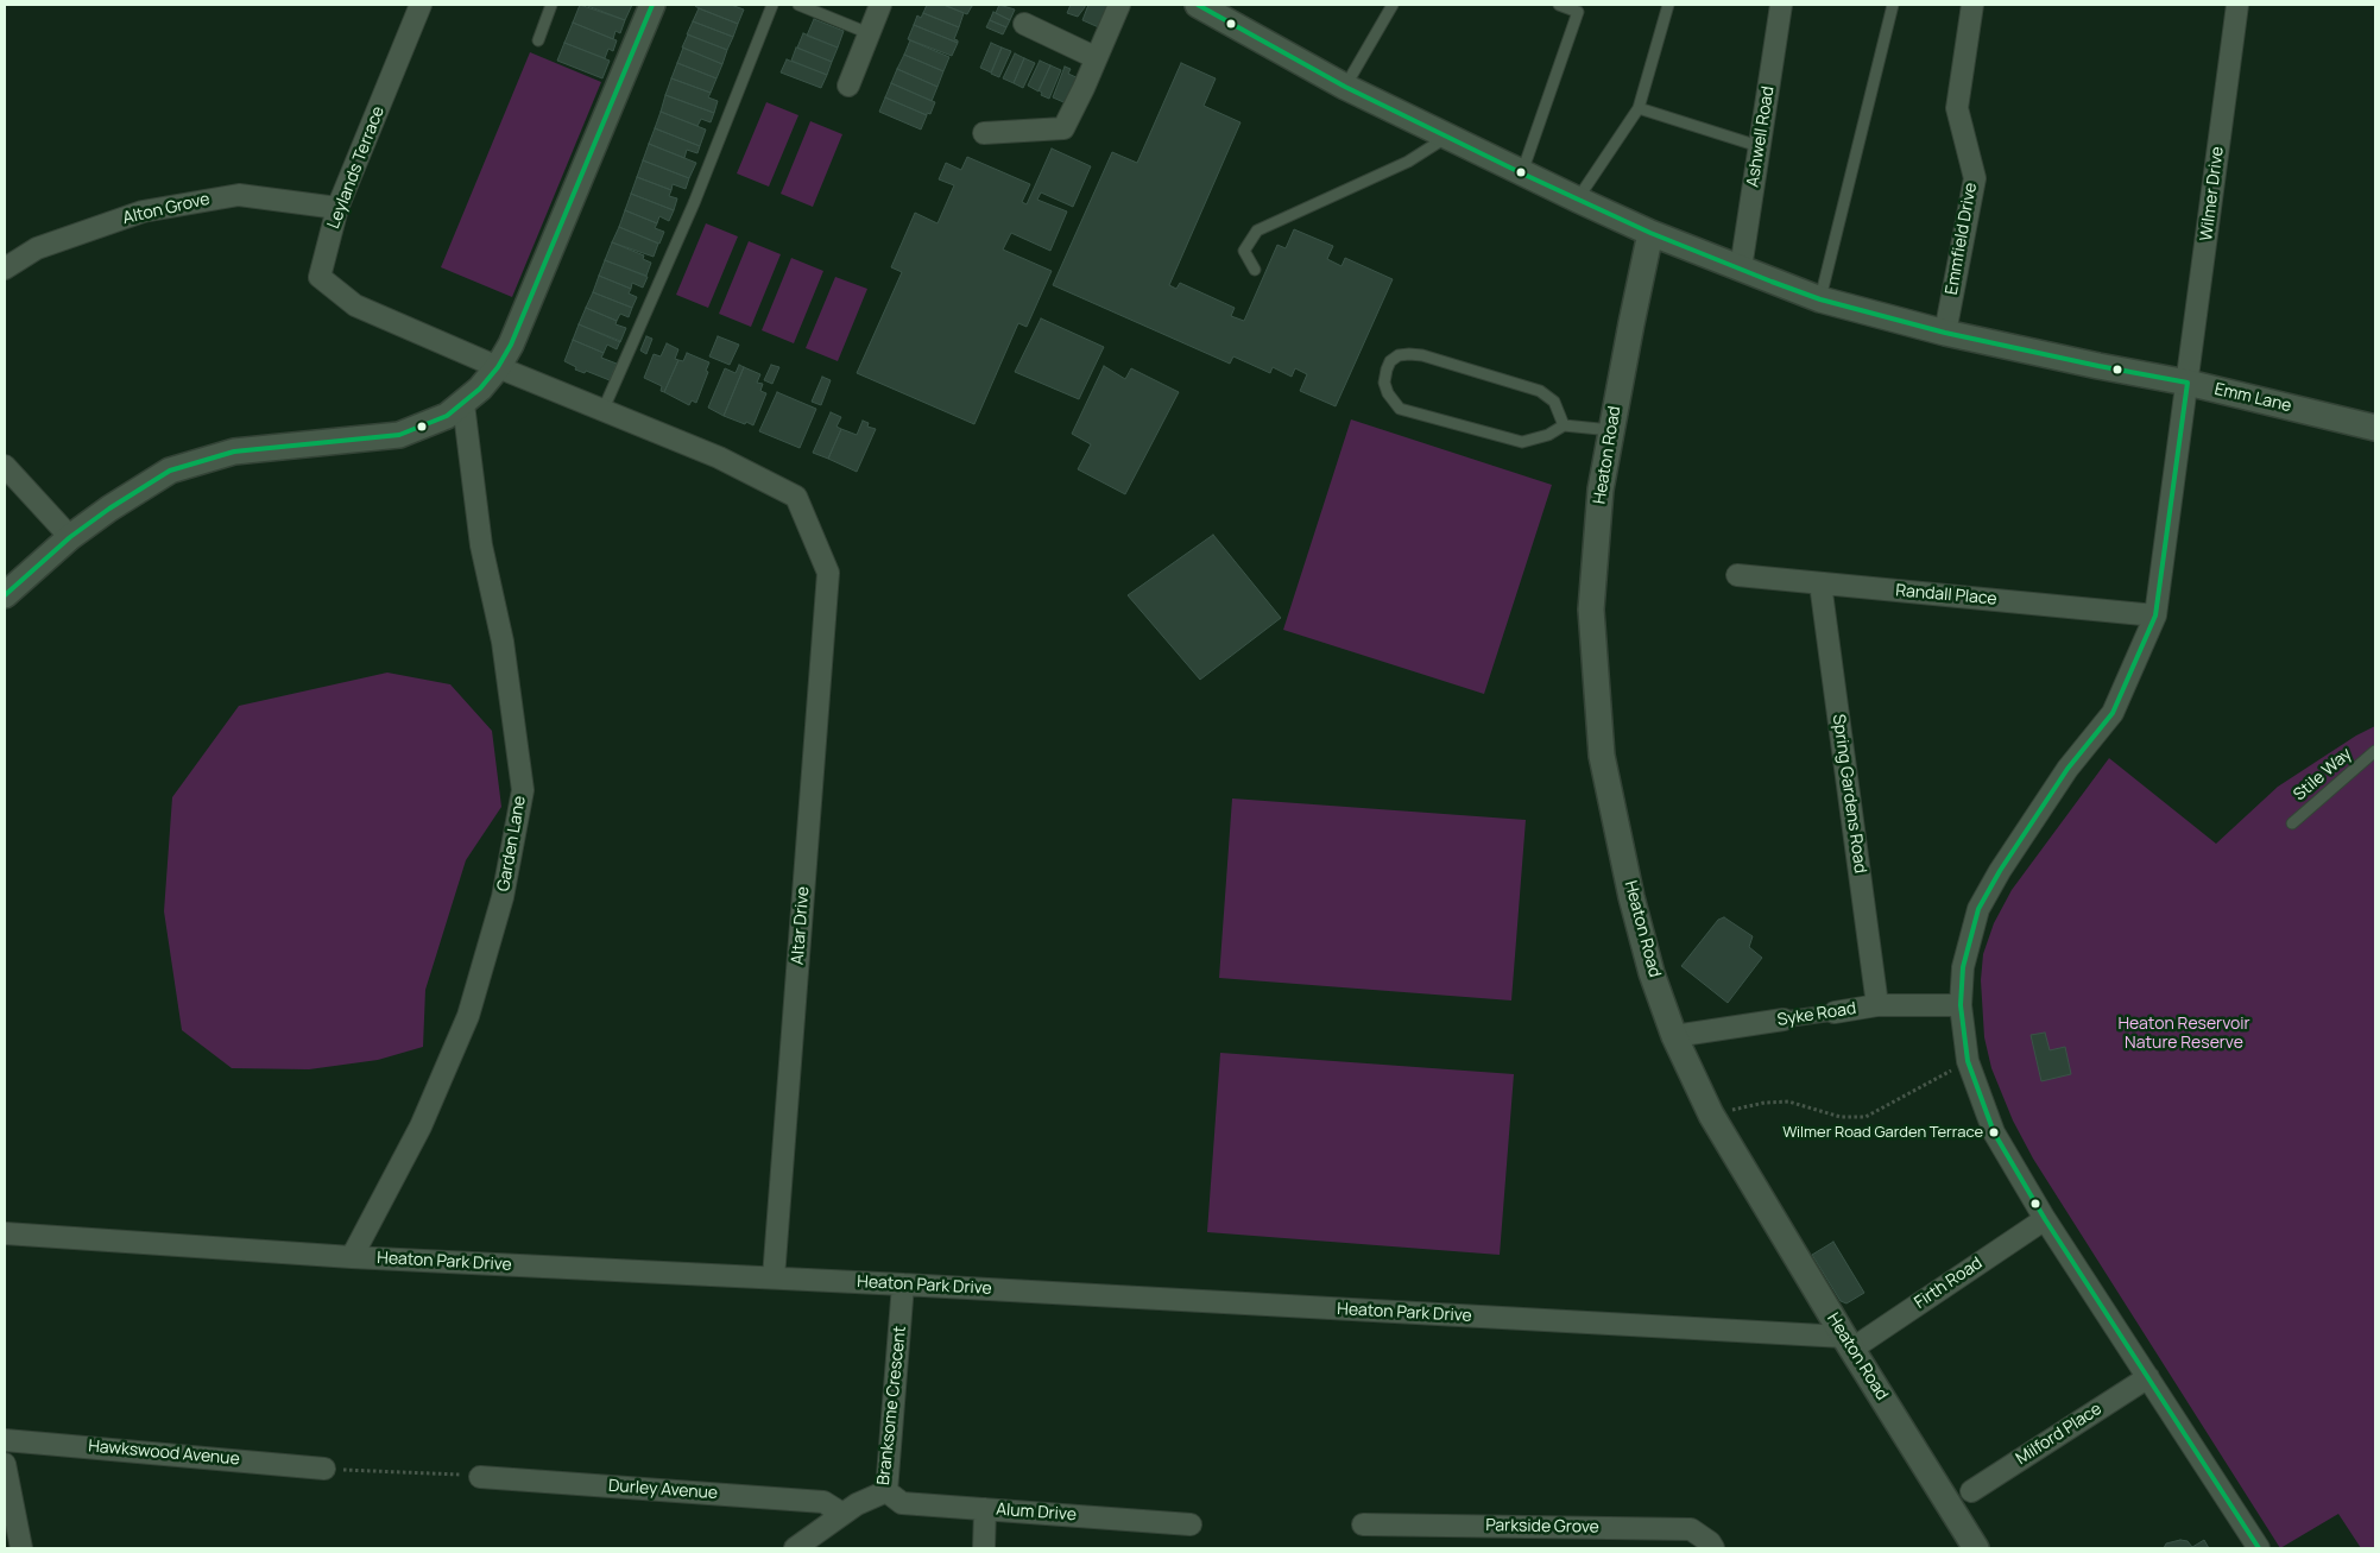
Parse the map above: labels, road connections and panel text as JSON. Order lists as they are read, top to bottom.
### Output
{
  "streets": {
    "street": [
      "Ashwell Road",
      "Leylands Terrace",
      "Wilmer Drive",
      "Alton Grove",
      "Emmfield Drive",
      "Emm Lane",
      "Heaton Road",
      "Randall Place",
      "Spring Gardens Road",
      "Garden Lane",
      "Altar Drive",
      "Syke Road",
      "Heaton Park Drive",
      "Firth Road",
      "Branksome Crescent",
      "Milford Place",
      "Hawkswood Avenue",
      "Durley Avenue",
      "Alum Drive",
      "Parkside Grove"
    ],
    "lane": ["Stile Way"]
  },
  "crossings": [
    ["Ashwell Road", "Emm Lane"],
    ["Leylands Terrace", "Alton Grove"],
    ["Wilmer Drive", "Emm Lane"],
    ["Wilmer Drive", "Randall Place"],
    ["Wilmer Drive", "Syke Road"],
    ["Wilmer Drive", "Firth Road"],
    ["Wilmer Drive", "Milford Place"],
    ["Emmfield Drive", "Emm Lane"],
    ["Emm Lane", "Heaton Road"],
    ["Heaton Road", "Syke Road"],
    ["Heaton Road", "Heaton Park Drive"],
    ["Heaton Road", "Firth Road"],
    ["Randall Place", "Spring Gardens Road"],
    ["Spring Gardens Road", "Syke Road"],
    ["Garden Lane", "Heaton Park Drive"],
    ["Altar Drive", "Heaton Park Drive"],
    ["Heaton Park Drive", "Firth Road"],
    ["Heaton Park Drive", "Branksome Crescent"],
    ["Branksome Crescent", "Durley Avenue"],
    ["Branksome Crescent", "Alum Drive"]
  ],
  "parks": ["Heaton Reservoir Nature Reserve"],
  "places": ["Wilmer Road Garden Terrace"]
}
